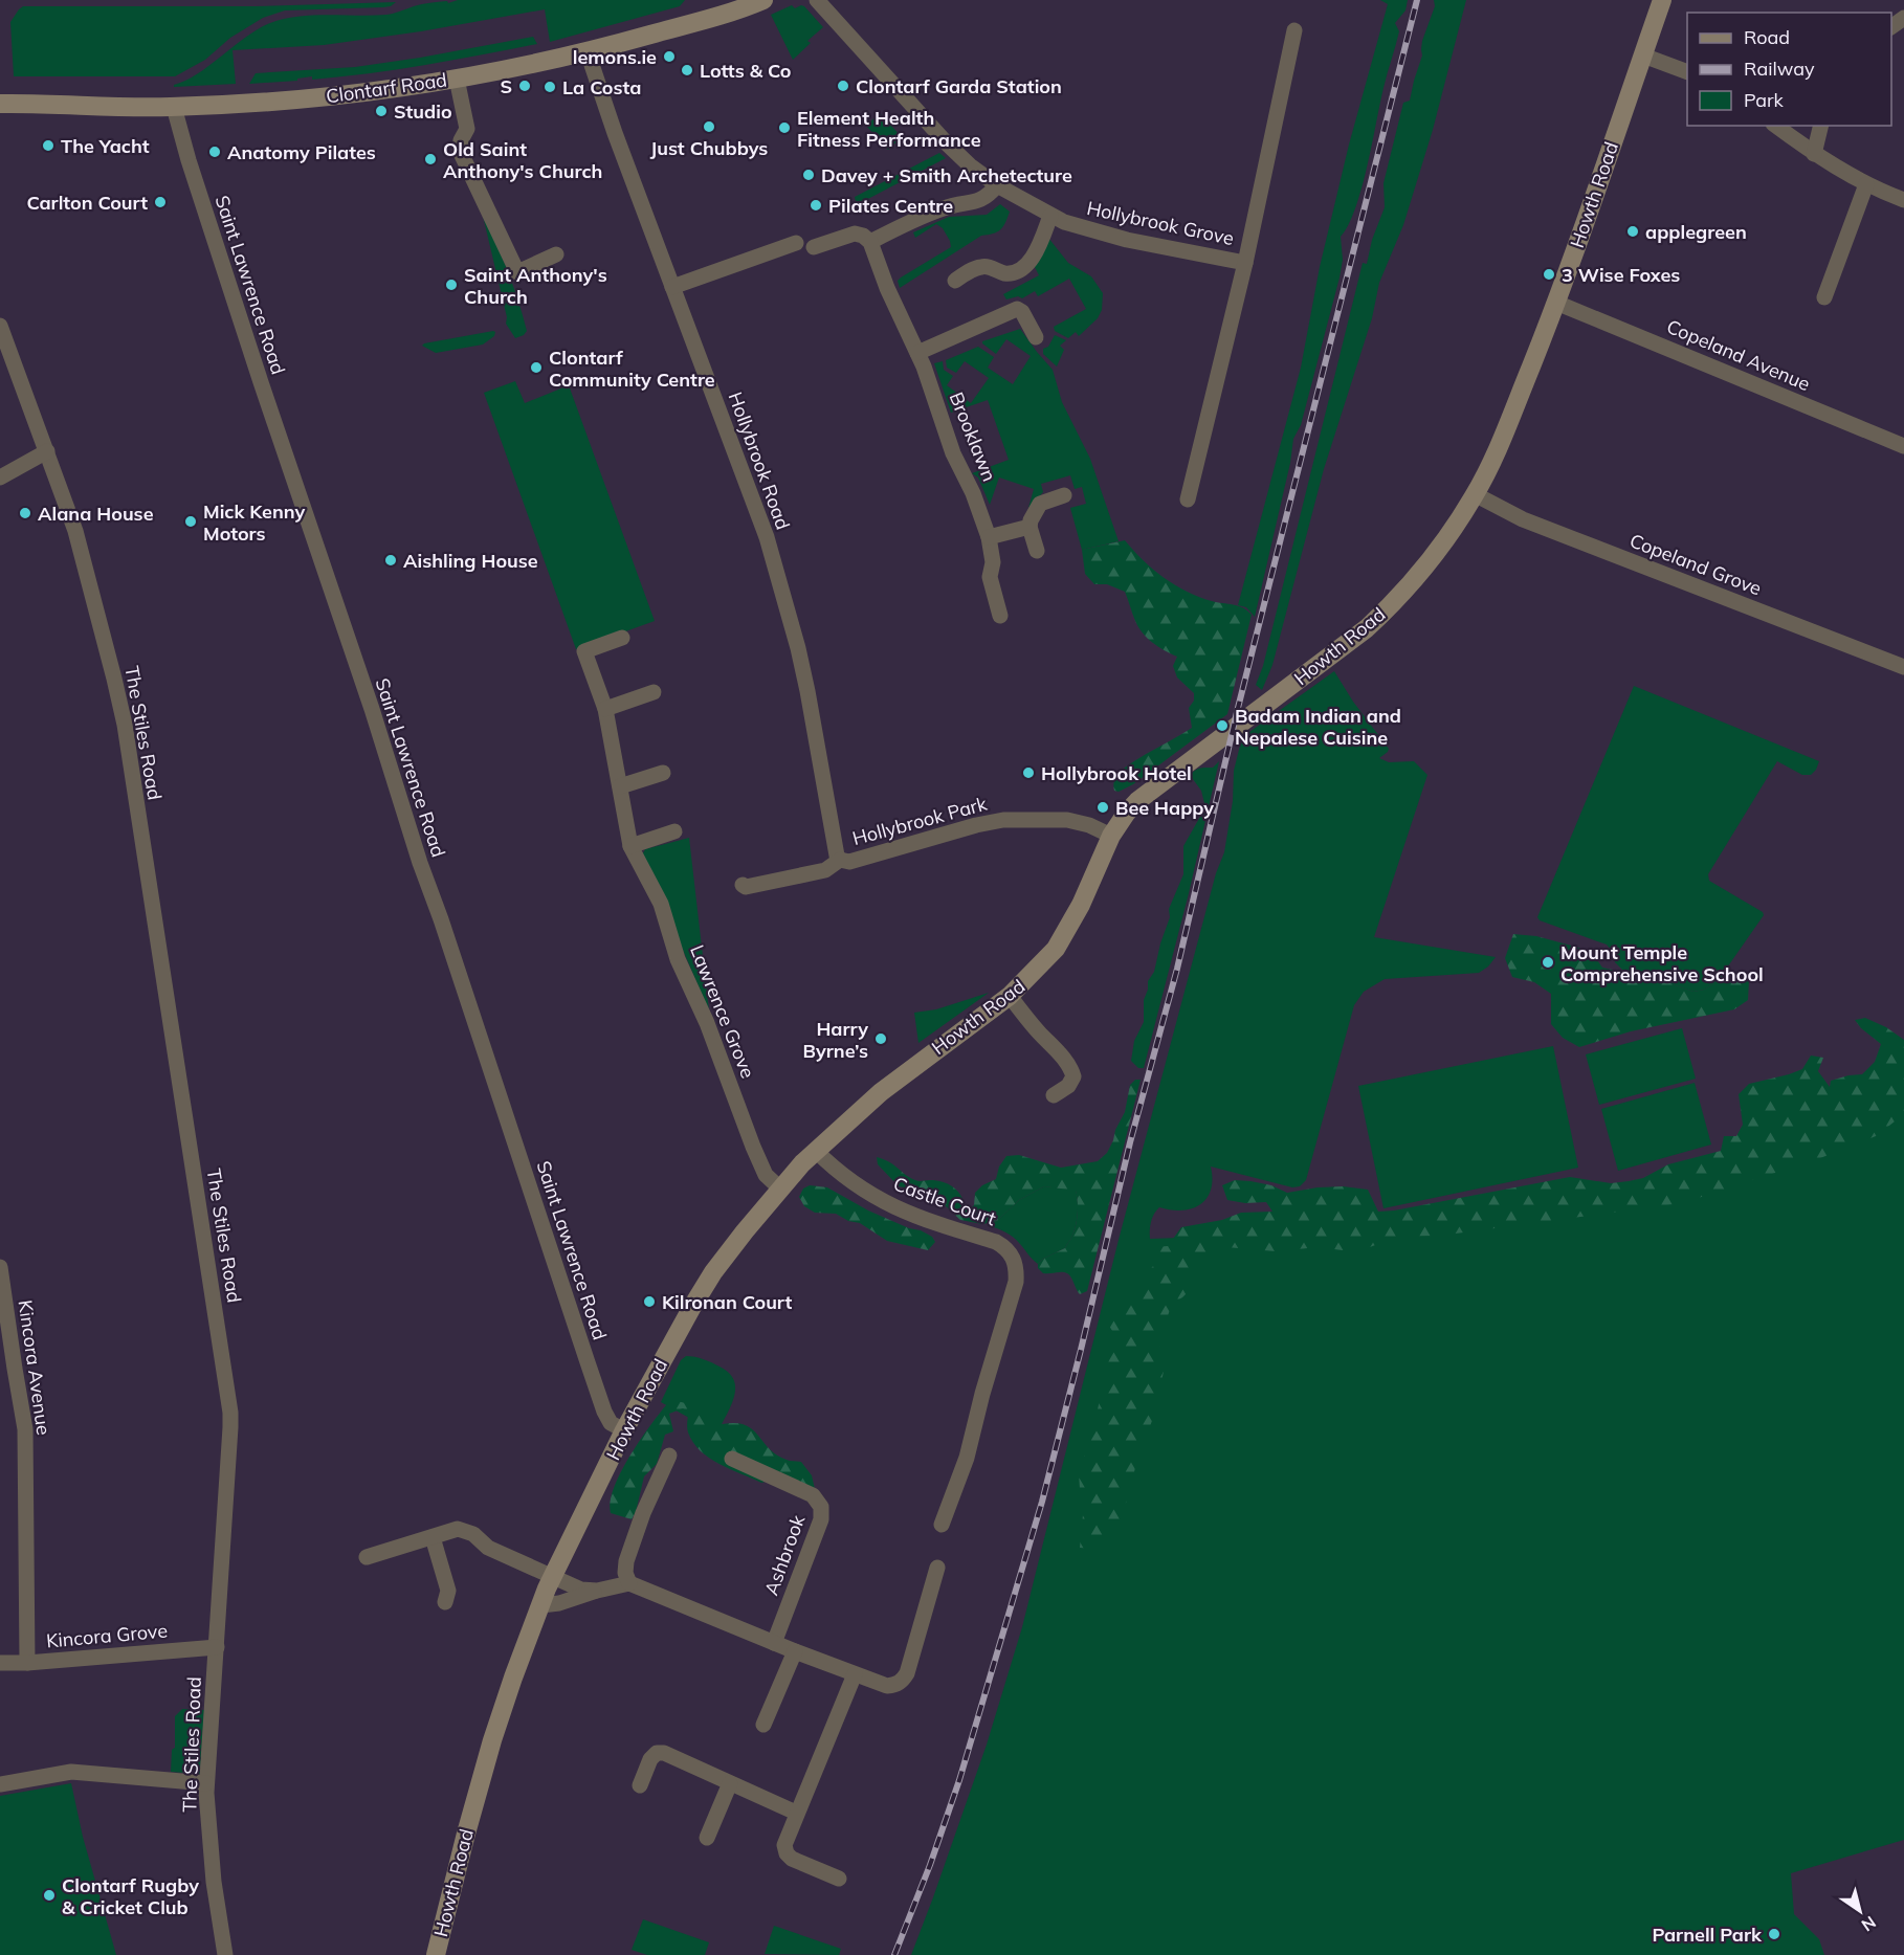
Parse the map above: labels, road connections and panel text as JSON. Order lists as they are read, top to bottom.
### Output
{
  "streets": {
    "main road": ["Clontarf Road", "Howth Road"],
    "street": [
      "Hollybrook Grove",
      "Saint Lawrence Road",
      "Copeland Avenue",
      "Brooklawn",
      "Hollybrook Road",
      "Copeland Grove",
      "The Stiles Road",
      "Hollybrook Park",
      "Lawrence Grove",
      "Castle Court",
      "Kincora Avenue",
      "Ashbrook",
      "Kincora Grove"
    ]
  },
  "crossings": [
    ["Clontarf Road", "Saint Lawrence Road"],
    ["Clontarf Road", "Hollybrook Road"],
    ["Howth Road", "Saint Lawrence Road"],
    ["Howth Road", "Copeland Avenue"],
    ["Howth Road", "Copeland Grove"],
    ["Howth Road", "Hollybrook Park"],
    ["Howth Road", "Lawrence Grove"],
    ["Howth Road", "Castle Court"],
    ["Hollybrook Road", "Hollybrook Park"],
    ["The Stiles Road", "Kincora Grove"],
    ["Kincora Avenue", "Kincora Grove"]
  ],
  "places": [
    "lemons.ie",
    "Lotts & Co",
    "S",
    "Clontarf Garda Station",
    "La Costa",
    "Studio",
    "Just Chubbys",
    "Element Health Fitness Performance",
    "The Yacht",
    "Anatomy Pilates",
    "Old Saint Anthony's Church",
    "Davey + Smith Archetecture",
    "Carlton Court",
    "Pilates Centre",
    "applegreen",
    "3 Wise Foxes",
    "Saint Anthony's Church",
    "Clontarf Community Centre",
    "Alana House",
    "Mick Kenny Motors",
    "Aishling House",
    "Badam Indian and Nepalese Cuisine",
    "Hollybrook Hotel",
    "Bee Happy",
    "Mount Temple Comprehensive School",
    "Harry Byrne’s",
    "Kilronan Court",
    "Clontarf Rugby & Cricket Club",
    "Parnell Park"
  ],
  "legend": ["Road", "Railway", "Park"],
  "north": "bottom right"
}
